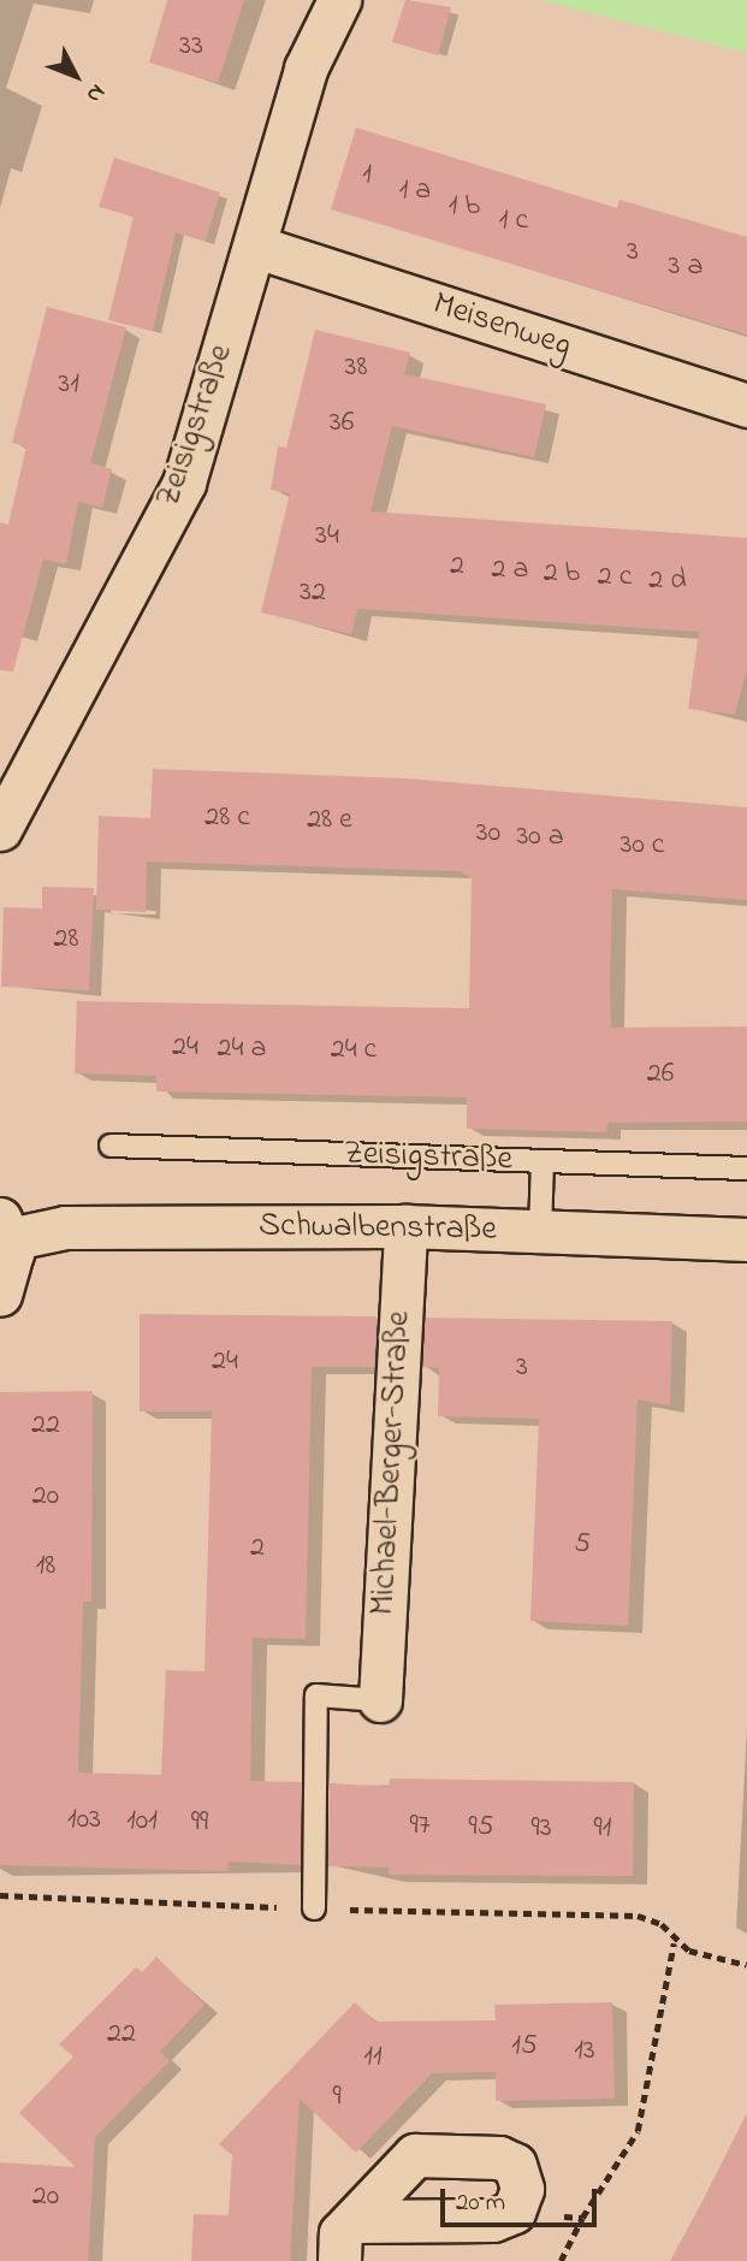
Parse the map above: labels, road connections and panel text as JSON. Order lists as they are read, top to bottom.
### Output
{
  "streets": {
    "street": [
      "Meisenweg",
      "Zeisigstraße",
      "Schwalbenstraße",
      "Michael-Berger-Straße"
    ]
  },
  "crossings": [
    ["Meisenweg", "Zeisigstraße"],
    ["Schwalbenstraße", "Michael-Berger-Straße"]
  ],
  "house_numbers": [
    "33",
    "1",
    "1 a",
    "1 b",
    "1 c",
    "3",
    "3 a",
    "38",
    "31",
    "36",
    "34",
    "2",
    "2 a",
    "2 b",
    "2 c",
    "2 d",
    "32",
    "28 c",
    "28 e",
    "30",
    "30 a",
    "30 c",
    "28",
    "24",
    "24 a",
    "24 c",
    "26",
    "24",
    "3",
    "22",
    "20",
    "5",
    "2",
    "18",
    "103",
    "101",
    "99",
    "97",
    "95",
    "93",
    "91",
    "22",
    "15",
    "13",
    "11",
    "9",
    "20"
  ],
  "scale_bar": "20 m",
  "north": "bottom right"
}
